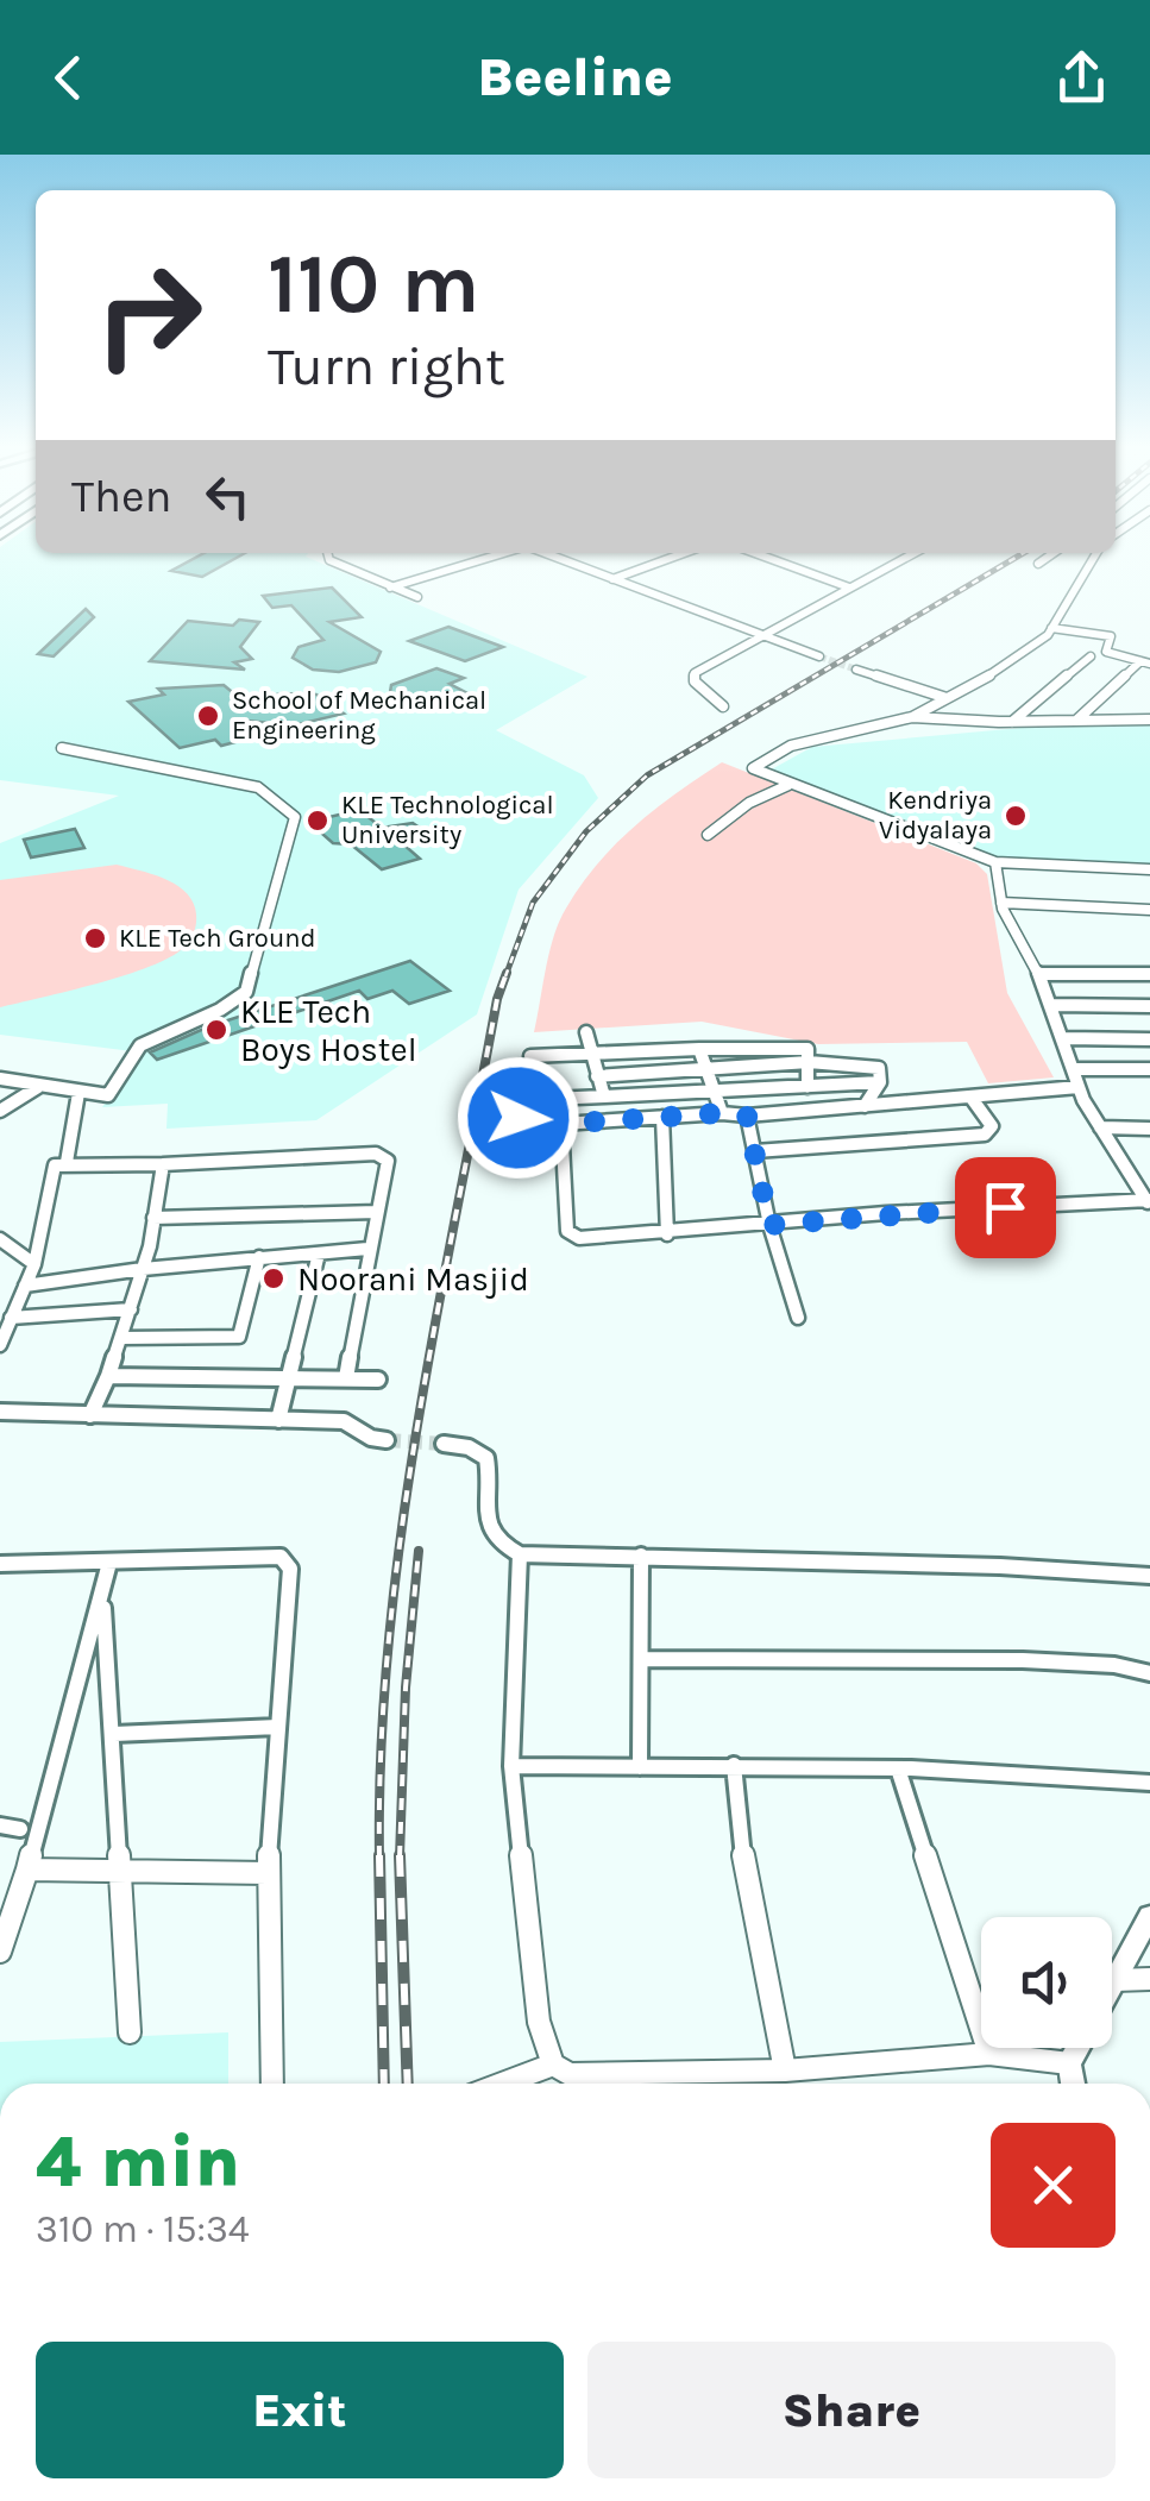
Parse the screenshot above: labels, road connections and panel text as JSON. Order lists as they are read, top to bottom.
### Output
{
  "places": [
    "School of Mechanical Engineering",
    "Kendriya Vidyalaya",
    "KLE Technological University",
    "KLE Tech Ground",
    "KLE Tech Boys Hostel",
    "Noorani Masjid"
  ],
  "page": {
    "header": "Beeline",
    "turn": ["110 m", "Turn right"],
    "then": "Then",
    "heading": ["4 min", "310 m · 15:34"],
    "buttons": ["Exit", "Share"]
  }
}
